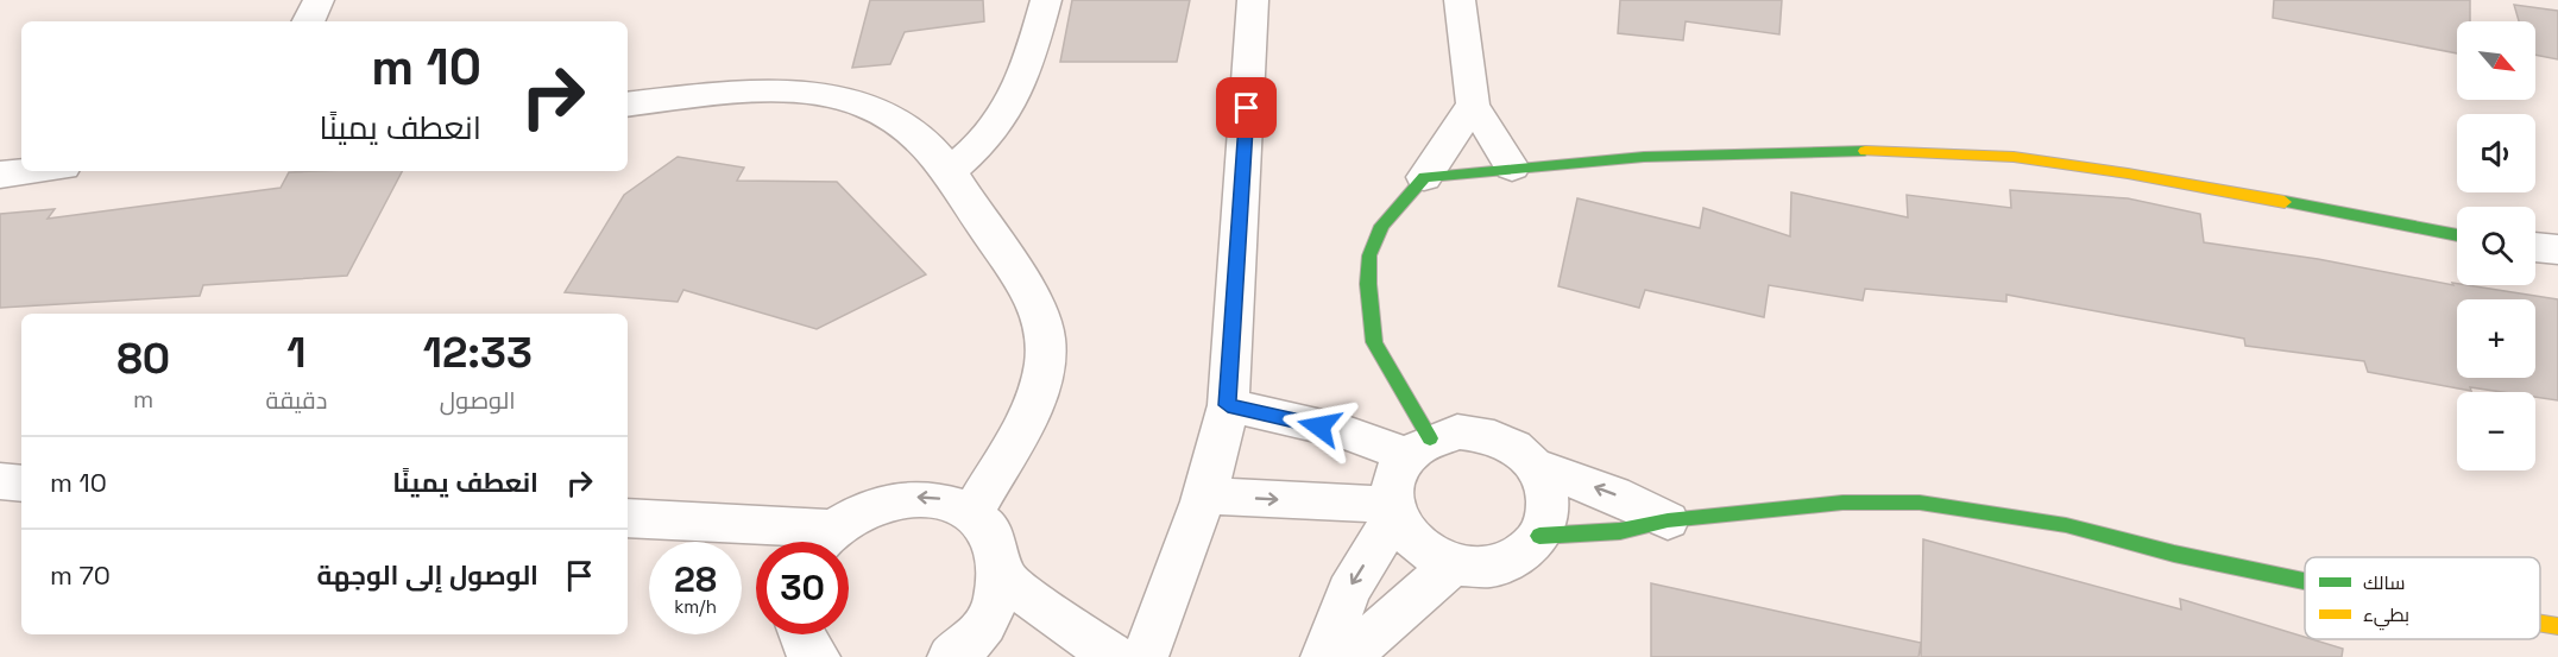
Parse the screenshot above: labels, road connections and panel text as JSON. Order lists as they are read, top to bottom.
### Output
{
  "legend": ["سالك", "بطيء"],
  "north": "bottom right",
  "page": {
    "map_buttons": ["+", "−"],
    "turn": ["10 m", "انعطف يمينًا"],
    "eta": [
      "12:33",
      "الوصول",
      "1",
      "دقيقة",
      "80",
      "m"
    ],
    "list": [
      {
        "name": "انعطف يمينًا",
        "value": "10 m"
      },
      {
        "name": "الوصول إلى الوجهة",
        "value": "70 m"
      }
    ],
    "speed": "28 km/h",
    "limit": "30"
  }
}
